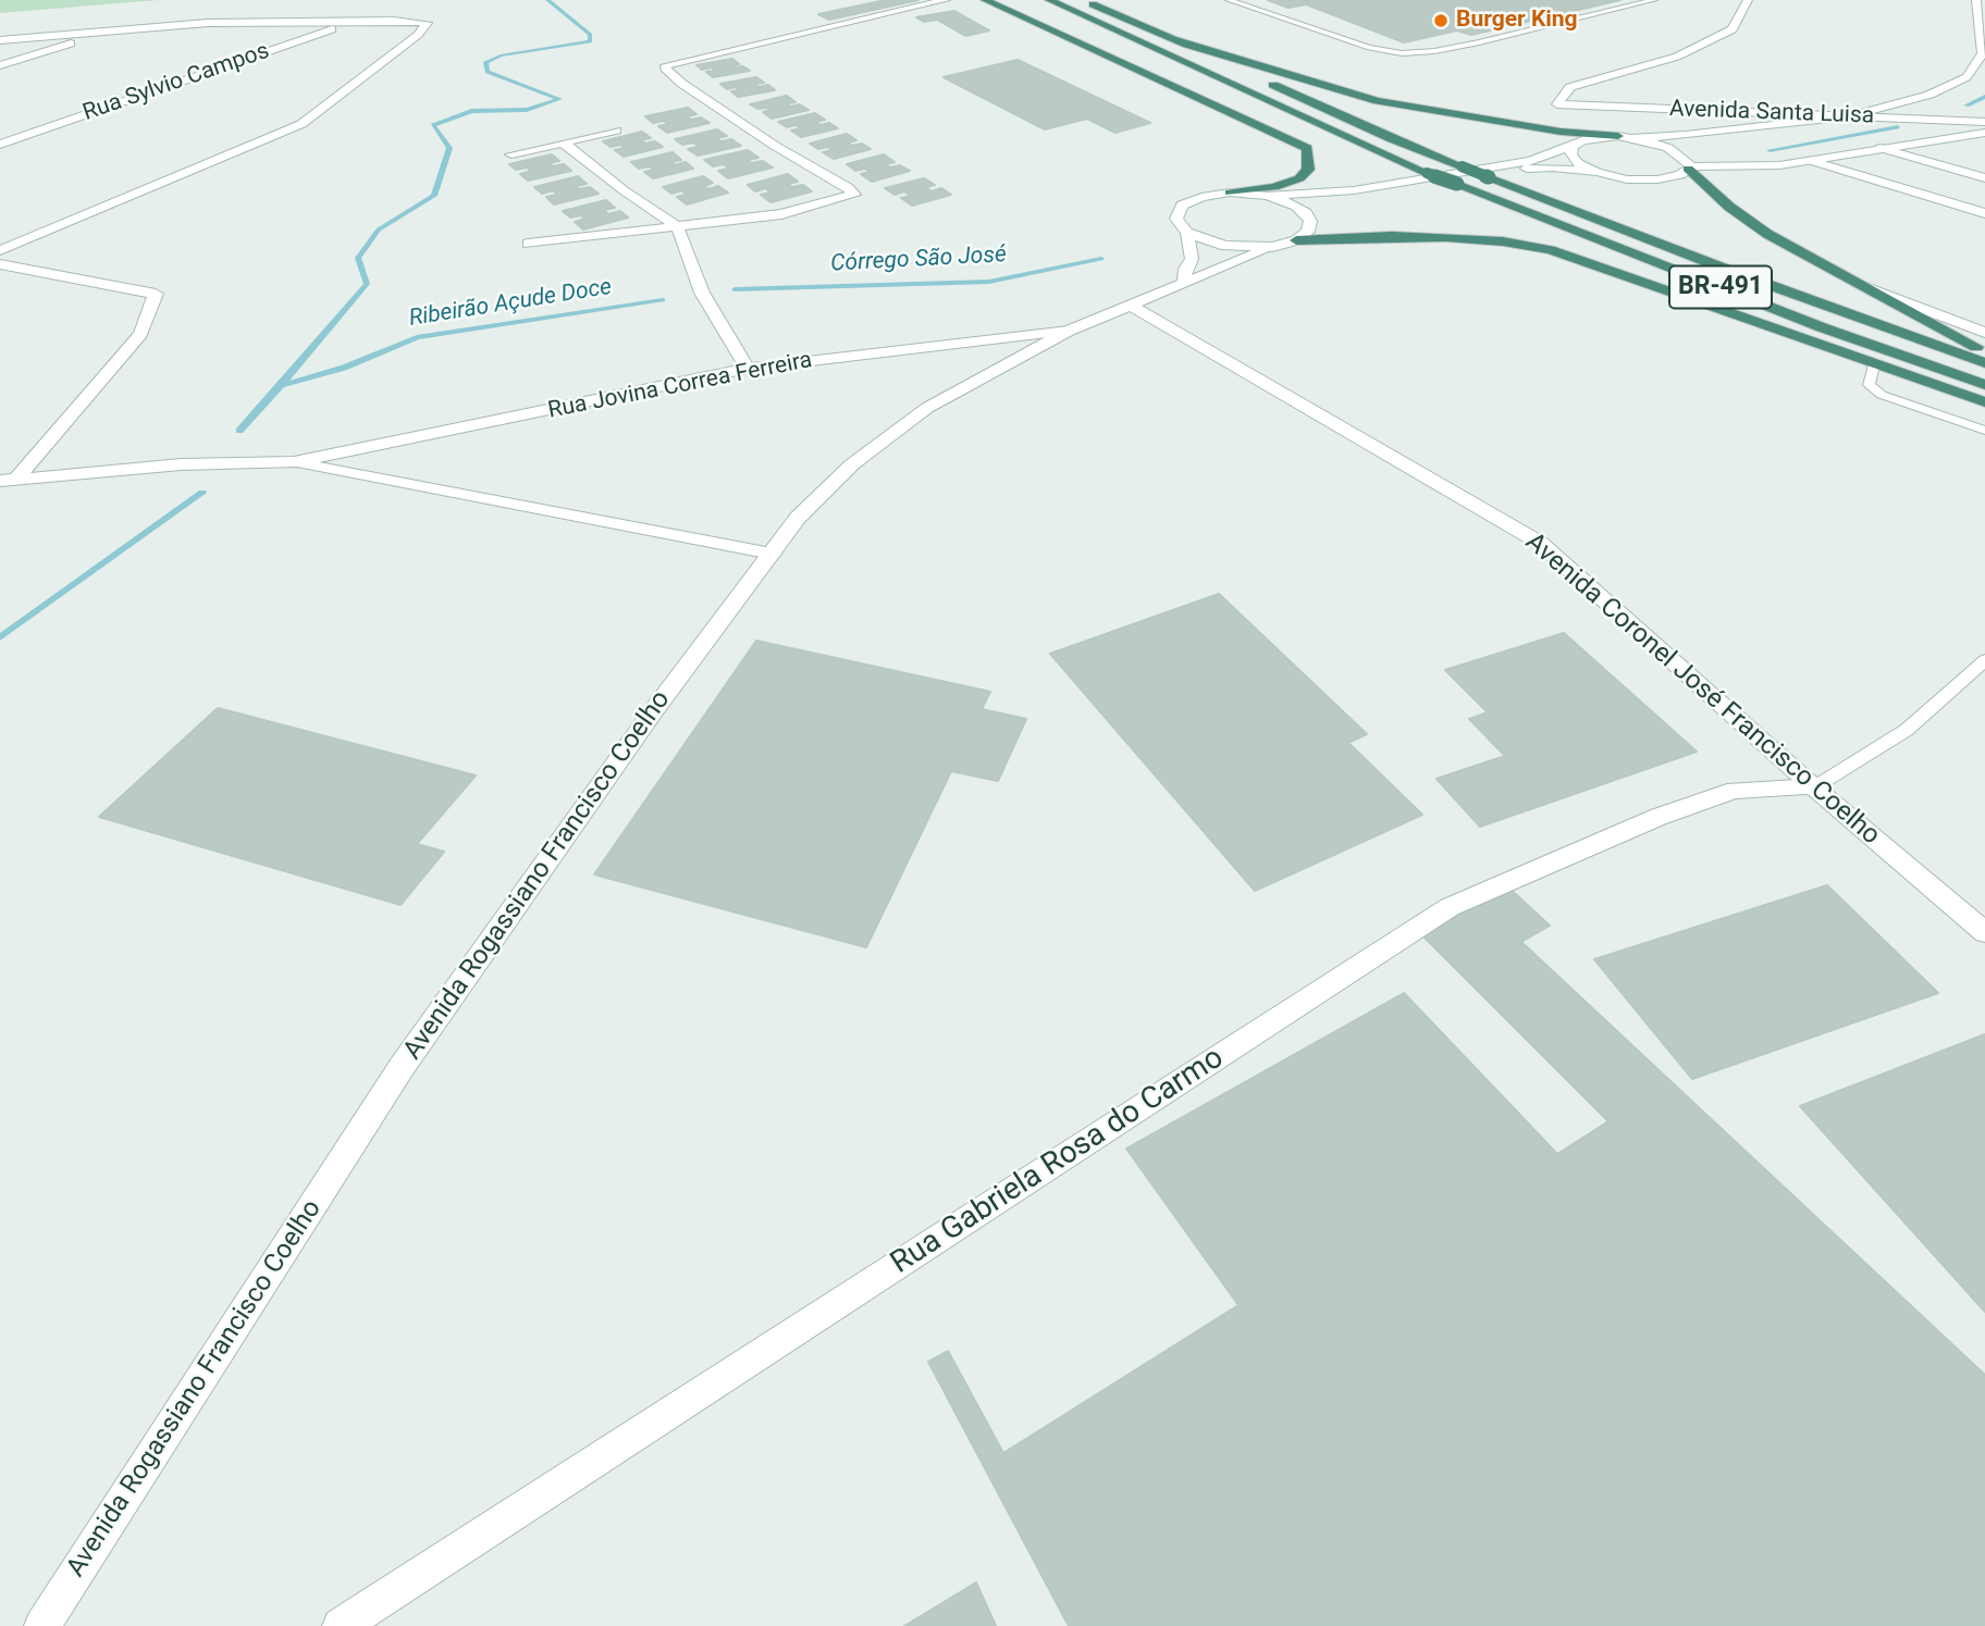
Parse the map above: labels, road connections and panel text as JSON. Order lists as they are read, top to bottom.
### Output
{
  "streets": {
    "highway": ["BR-491"],
    "street": [
      "Rua Sylvio Campos",
      "Avenida Santa Luisa",
      "Rua Jovina Correa Ferreira",
      "Avenida Coronel José Francisco Coelho",
      "Avenida Rogassiano Francisco Coelho",
      "Rua Gabriela Rosa do Carmo"
    ]
  },
  "crossings": [
    ["Rua Jovina Correa Ferreira", "Avenida Rogassiano Francisco Coelho"],
    ["Avenida Coronel José Francisco Coelho", "Avenida Rogassiano Francisco Coelho"],
    ["Avenida Coronel José Francisco Coelho", "Rua Gabriela Rosa do Carmo"]
  ],
  "water": ["Córrego São José", "Ribeirão Açude Doce"],
  "places": ["Burger King"]
}
